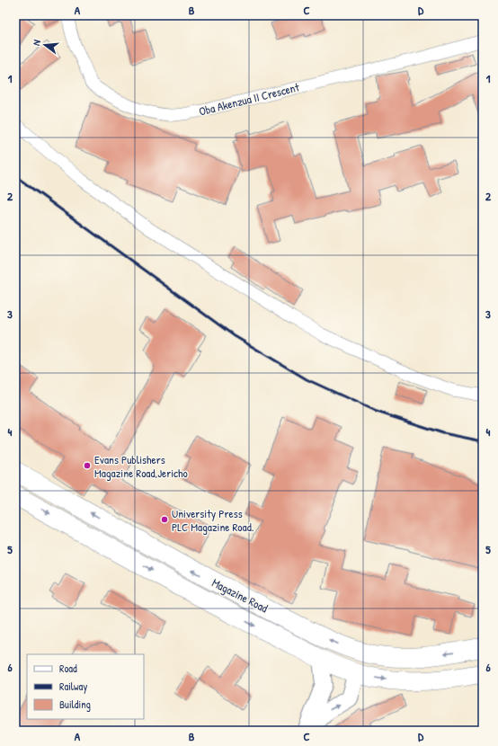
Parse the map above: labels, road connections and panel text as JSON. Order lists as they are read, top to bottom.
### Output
{
  "streets": {
    "main road": ["Magazine Road"],
    "street": ["Oba Akenzua II Crescent"]
  },
  "places": ["Evans Publishers Magazine Road,Jericho", "University Press PLC Magazine Road."],
  "legend": ["Road", "Railway", "Building"],
  "north": "left",
  "grid": {
    "columns": [
      "A",
      "B",
      "C",
      "D"
    ],
    "rows": [
      "1",
      "2",
      "3",
      "4",
      "5",
      "6"
    ]
  }
}
